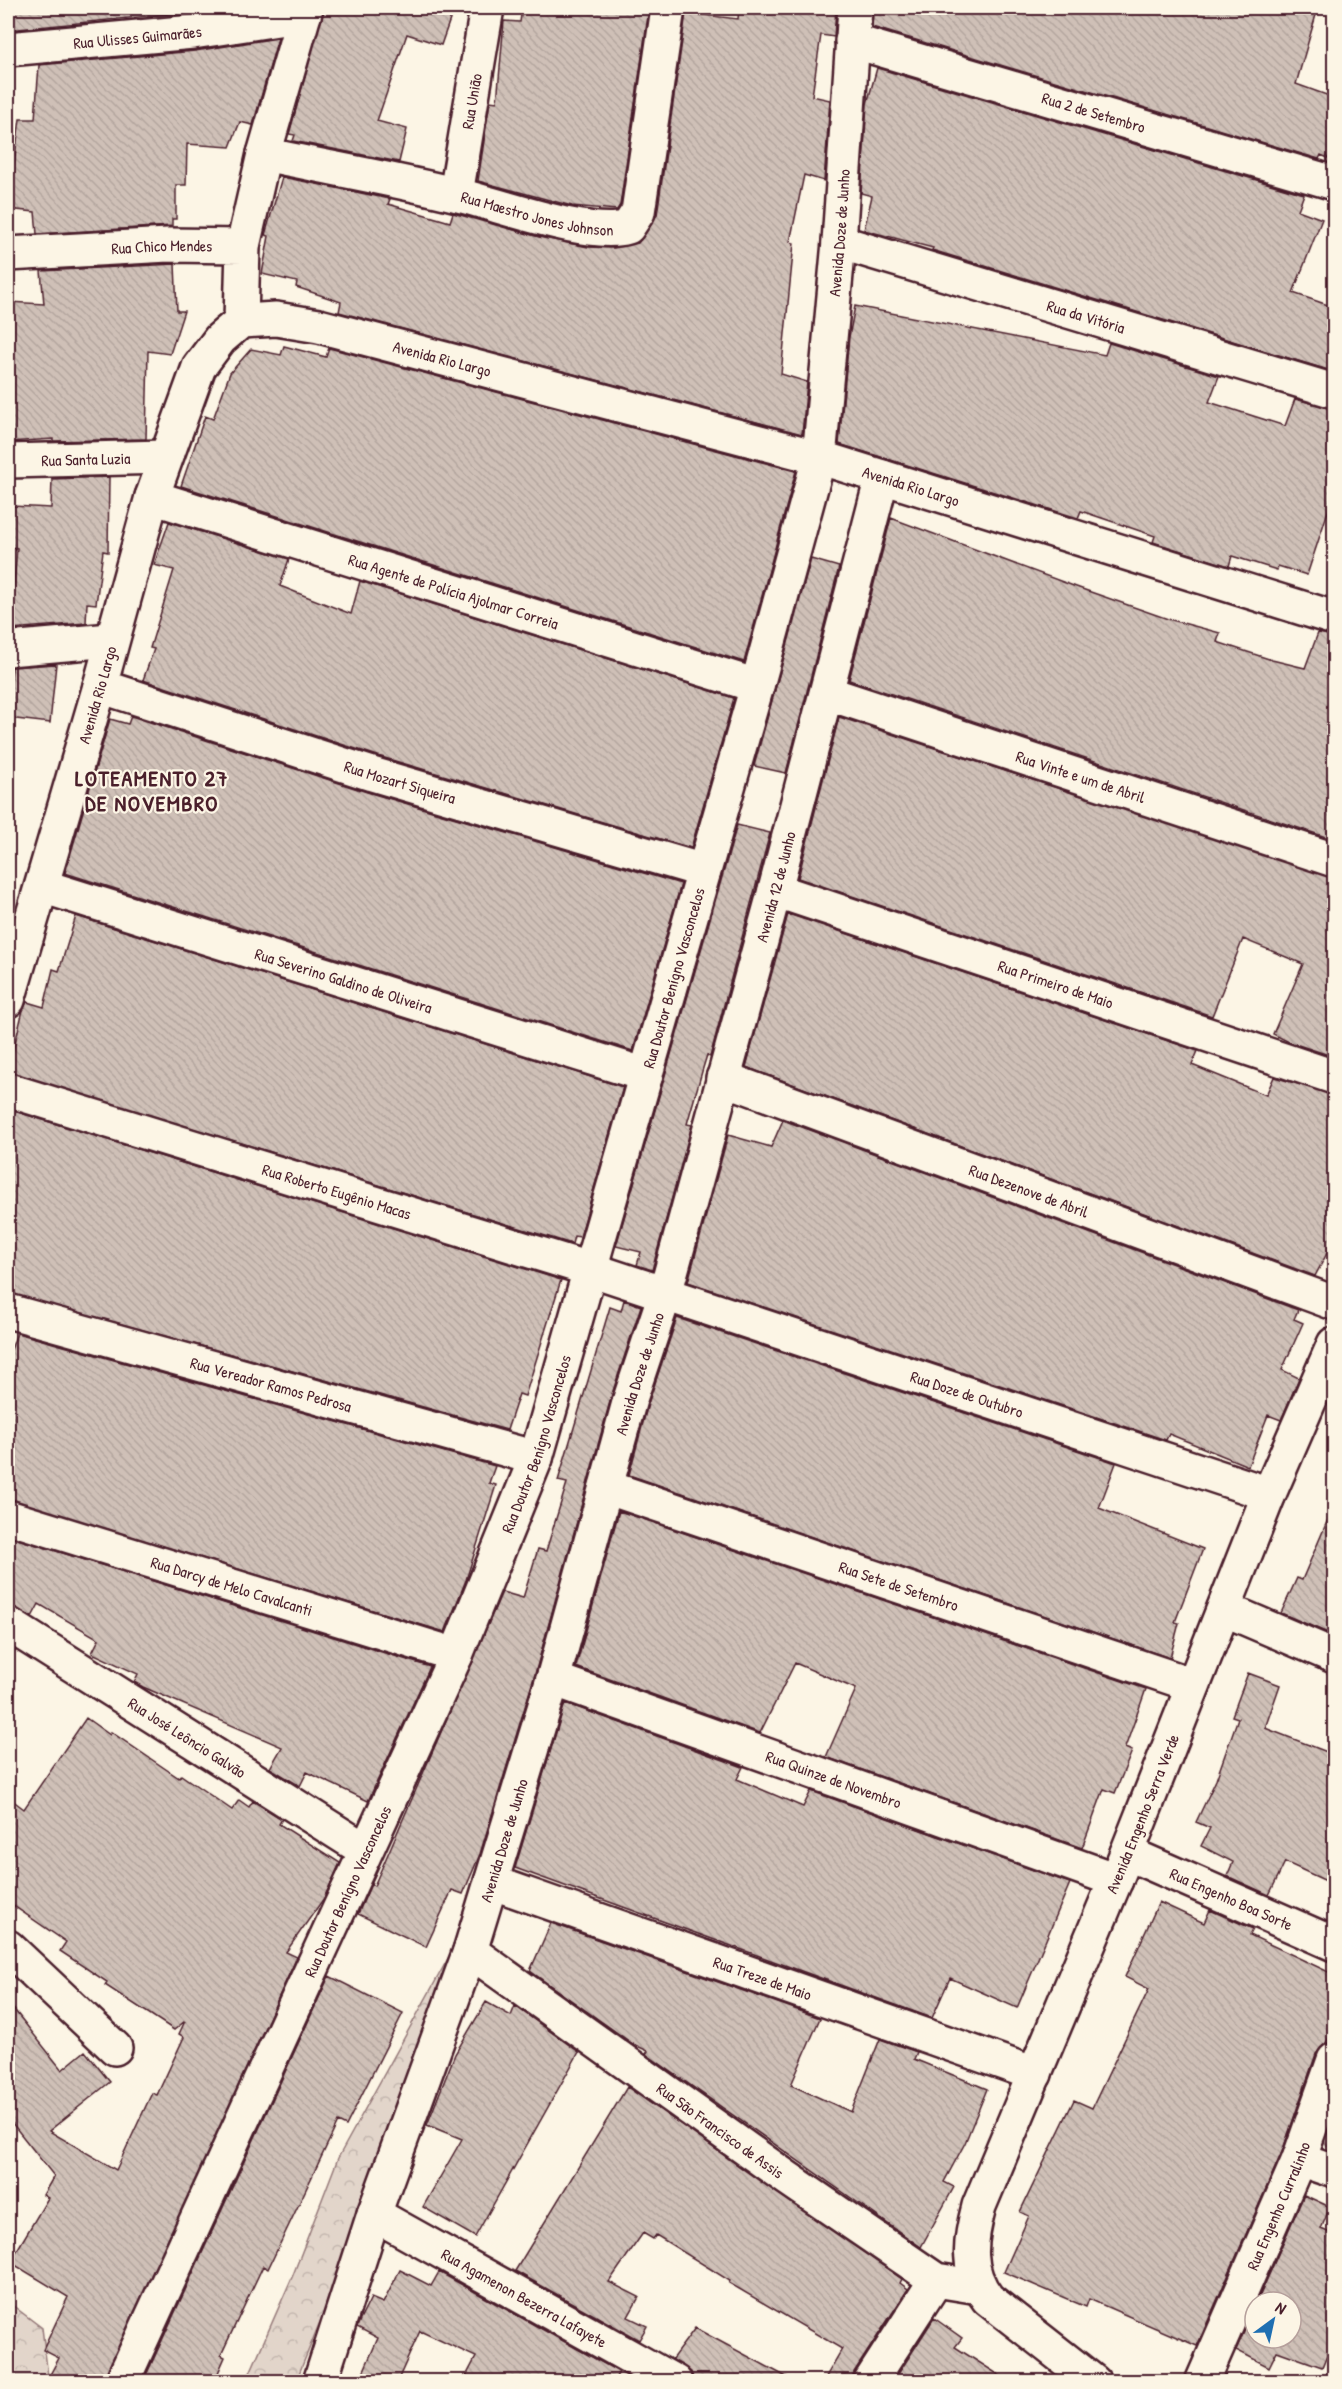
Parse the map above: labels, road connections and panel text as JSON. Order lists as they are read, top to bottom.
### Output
{
  "streets": {
    "street": [
      "Rua Ulisses Guimarães",
      "Rua União",
      "Rua 2 de Setembro",
      "Rua Maestro Jones Johnson",
      "Avenida Doze de Junho",
      "Rua Chico Mendes",
      "Rua da Vitória",
      "Avenida Rio Largo",
      "Rua Santa Luzia",
      "Rua Agente de Polícia Ajolmar Correia",
      "Rua Vinte e um de Abril",
      "Rua Mozart Siqueira",
      "Avenida 12 de Junho",
      "Rua Doutor Benígno Vasconcelos",
      "Rua Severino Galdino de Oliveira",
      "Rua Primeiro de Maio",
      "Rua Roberto Eugênio Macas",
      "Rua Dezenove de Abril",
      "Rua Vereador Ramos Pedrosa",
      "Rua Doze de Outubro",
      "Rua Darcy de Melo Cavalcanti",
      "Rua Sete de Setembro",
      "Rua José Leôncio Galvão",
      "Rua Quinze de Novembro",
      "Avenida Engenho Serra Verde",
      "Rua Engenho Boa Sorte",
      "Rua Treze de Maio",
      "Rua São Francisco de Assis",
      "Rua Engenho Curralinho",
      "Rua Agamenon Bezerra Lafayete"
    ]
  },
  "crossings": [
    ["Rua União", "Rua Maestro Jones Johnson"],
    ["Rua 2 de Setembro", "Avenida Doze de Junho"],
    ["Avenida Doze de Junho", "Rua da Vitória"],
    ["Avenida Doze de Junho", "Avenida Rio Largo"],
    ["Avenida Doze de Junho", "Avenida 12 de Junho"],
    ["Avenida Doze de Junho", "Rua Doutor Benígno Vasconcelos"],
    ["Avenida Doze de Junho", "Rua Roberto Eugênio Macas"],
    ["Avenida Doze de Junho", "Rua Doze de Outubro"],
    ["Avenida Doze de Junho", "Rua Sete de Setembro"],
    ["Avenida Doze de Junho", "Rua Quinze de Novembro"],
    ["Avenida Doze de Junho", "Rua Treze de Maio"],
    ["Avenida Doze de Junho", "Rua São Francisco de Assis"],
    ["Avenida Doze de Junho", "Rua Agamenon Bezerra Lafayete"],
    ["Avenida Rio Largo", "Rua Santa Luzia"],
    ["Avenida Rio Largo", "Rua Agente de Polícia Ajolmar Correia"],
    ["Avenida Rio Largo", "Rua Mozart Siqueira"],
    ["Avenida Rio Largo", "Avenida 12 de Junho"],
    ["Avenida Rio Largo", "Rua Doutor Benígno Vasconcelos"],
    ["Avenida Rio Largo", "Rua Severino Galdino de Oliveira"],
    ["Rua Agente de Polícia Ajolmar Correia", "Rua Doutor Benígno Vasconcelos"],
    ["Rua Vinte e um de Abril", "Avenida 12 de Junho"],
    ["Rua Mozart Siqueira", "Rua Doutor Benígno Vasconcelos"],
    ["Avenida 12 de Junho", "Rua Primeiro de Maio"],
    ["Avenida 12 de Junho", "Rua Roberto Eugênio Macas"],
    ["Avenida 12 de Junho", "Rua Dezenove de Abril"],
    ["Avenida 12 de Junho", "Rua Doze de Outubro"],
    ["Rua Doutor Benígno Vasconcelos", "Rua Severino Galdino de Oliveira"],
    ["Rua Doutor Benígno Vasconcelos", "Rua Roberto Eugênio Macas"],
    ["Rua Doutor Benígno Vasconcelos", "Rua Vereador Ramos Pedrosa"],
    ["Rua Doutor Benígno Vasconcelos", "Rua Darcy de Melo Cavalcanti"],
    ["Rua Doutor Benígno Vasconcelos", "Rua José Leôncio Galvão"],
    ["Rua Roberto Eugênio Macas", "Rua Doze de Outubro"],
    ["Rua Doze de Outubro", "Avenida Engenho Serra Verde"],
    ["Rua Sete de Setembro", "Avenida Engenho Serra Verde"],
    ["Rua Quinze de Novembro", "Avenida Engenho Serra Verde"],
    ["Rua Quinze de Novembro", "Rua Engenho Boa Sorte"],
    ["Avenida Engenho Serra Verde", "Rua Engenho Boa Sorte"],
    ["Avenida Engenho Serra Verde", "Rua Treze de Maio"],
    ["Avenida Engenho Serra Verde", "Rua São Francisco de Assis"]
  ],
  "districts": ["LOTEAMENTO 27 DE NOVEMBRO"],
  "north": "top right"
}
